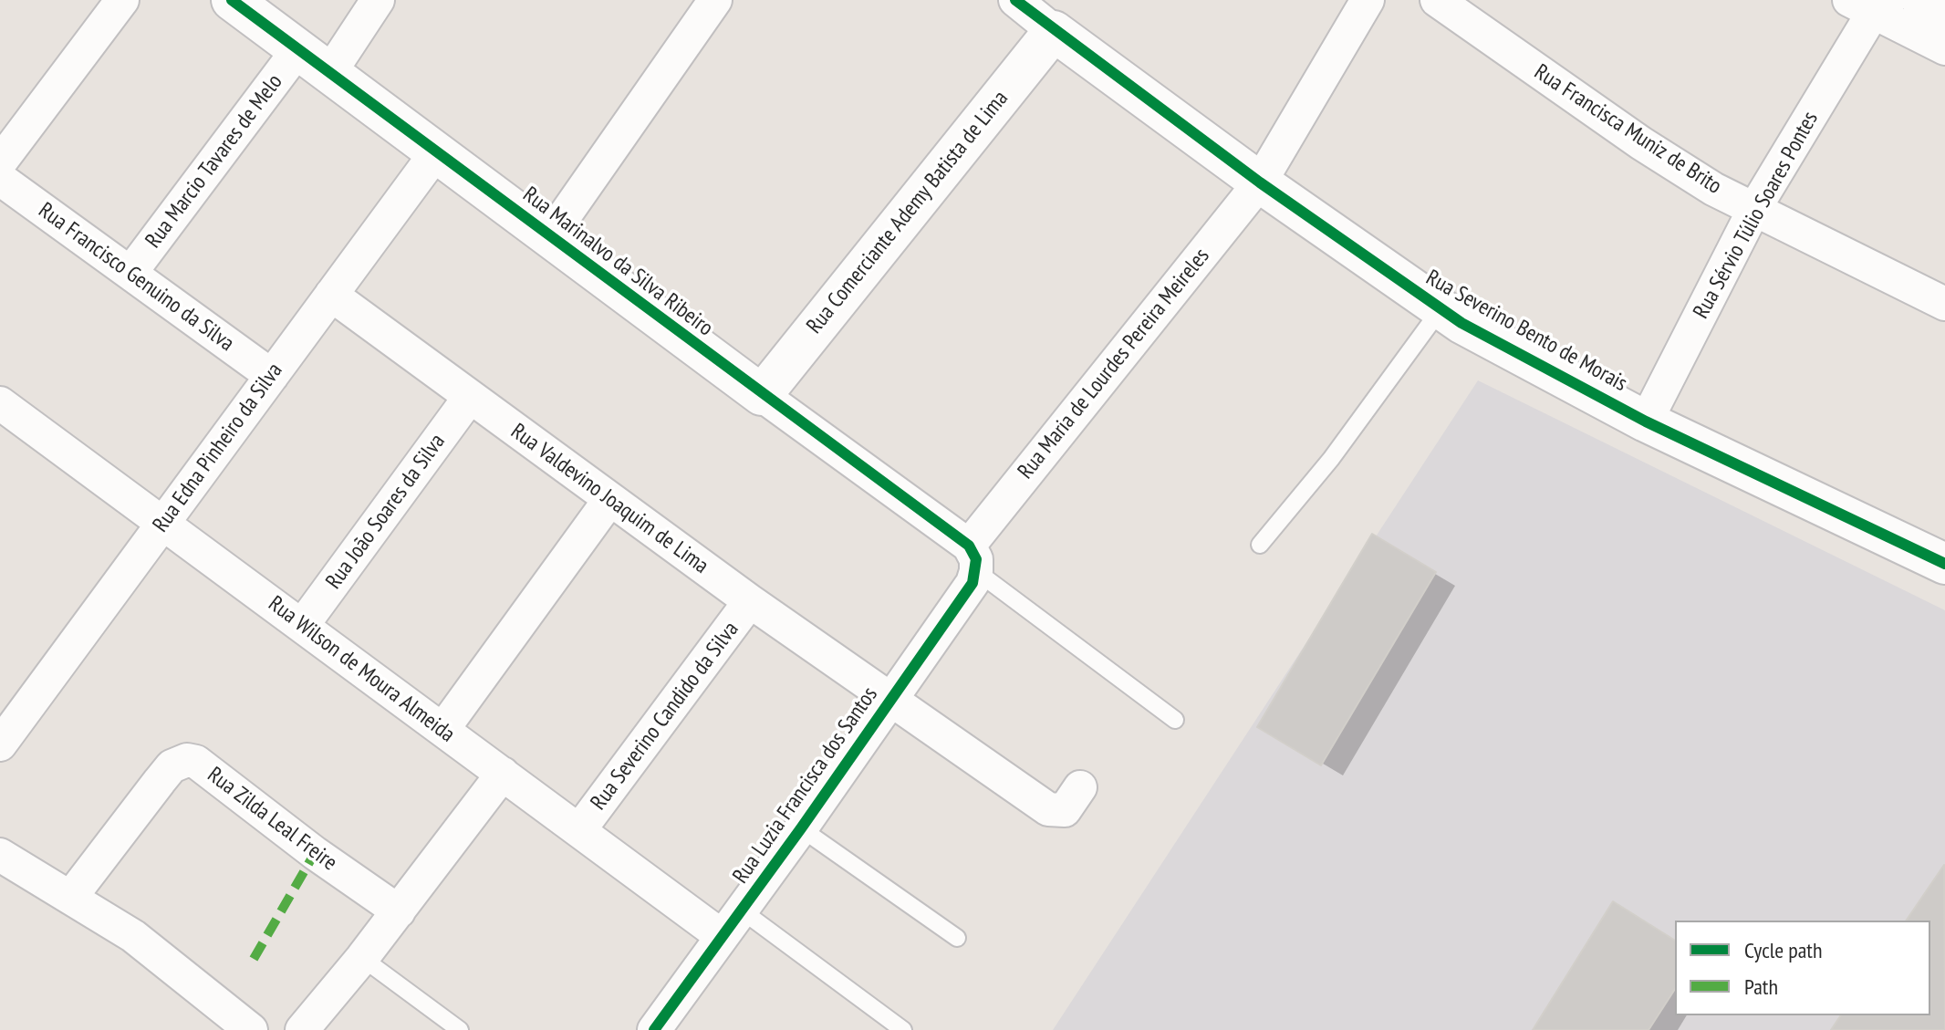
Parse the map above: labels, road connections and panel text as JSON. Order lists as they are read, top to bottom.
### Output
{
  "streets": {
    "street": [
      "Rua Francisca Muniz de Brito",
      "Rua Marcio Tavares de Melo",
      "Rua Comerciante Ademy Batista de Lima",
      "Rua Sérvio Túlio Soares Pontes",
      "Rua Marinalvo da Silva Ribeiro",
      "Rua Francisco Genuino da Silva",
      "Rua Severino Bento de Morais",
      "Rua Maria de Lourdes Pereira Meireles",
      "Rua Edna Pinheiro da Silva",
      "Rua Valdevino Joaquim de Lima",
      "Rua João Soares da Silva",
      "Rua Wilson de Moura Almeida",
      "Rua Severino Candido da Silva",
      "Rua Luzia Francisca dos Santos",
      "Rua Zilda Leal Freire"
    ]
  },
  "crossings": [
    ["Rua Francisca Muniz de Brito", "Rua Sérvio Túlio Soares Pontes"],
    ["Rua Marcio Tavares de Melo", "Rua Marinalvo da Silva Ribeiro"],
    ["Rua Marcio Tavares de Melo", "Rua Francisco Genuino da Silva"],
    ["Rua Comerciante Ademy Batista de Lima", "Rua Marinalvo da Silva Ribeiro"],
    ["Rua Comerciante Ademy Batista de Lima", "Rua Severino Bento de Morais"],
    ["Rua Sérvio Túlio Soares Pontes", "Rua Severino Bento de Morais"],
    ["Rua Marinalvo da Silva Ribeiro", "Rua Maria de Lourdes Pereira Meireles"],
    ["Rua Marinalvo da Silva Ribeiro", "Rua Edna Pinheiro da Silva"],
    ["Rua Marinalvo da Silva Ribeiro", "Rua Luzia Francisca dos Santos"],
    ["Rua Francisco Genuino da Silva", "Rua Edna Pinheiro da Silva"],
    ["Rua Severino Bento de Morais", "Rua Maria de Lourdes Pereira Meireles"],
    ["Rua Maria de Lourdes Pereira Meireles", "Rua Luzia Francisca dos Santos"],
    ["Rua Edna Pinheiro da Silva", "Rua Valdevino Joaquim de Lima"],
    ["Rua Edna Pinheiro da Silva", "Rua Wilson de Moura Almeida"],
    ["Rua Valdevino Joaquim de Lima", "Rua João Soares da Silva"],
    ["Rua Valdevino Joaquim de Lima", "Rua Severino Candido da Silva"],
    ["Rua Valdevino Joaquim de Lima", "Rua Luzia Francisca dos Santos"],
    ["Rua João Soares da Silva", "Rua Wilson de Moura Almeida"],
    ["Rua Wilson de Moura Almeida", "Rua Severino Candido da Silva"],
    ["Rua Wilson de Moura Almeida", "Rua Luzia Francisca dos Santos"]
  ],
  "legend": ["Cycle path", "Path"]
}
